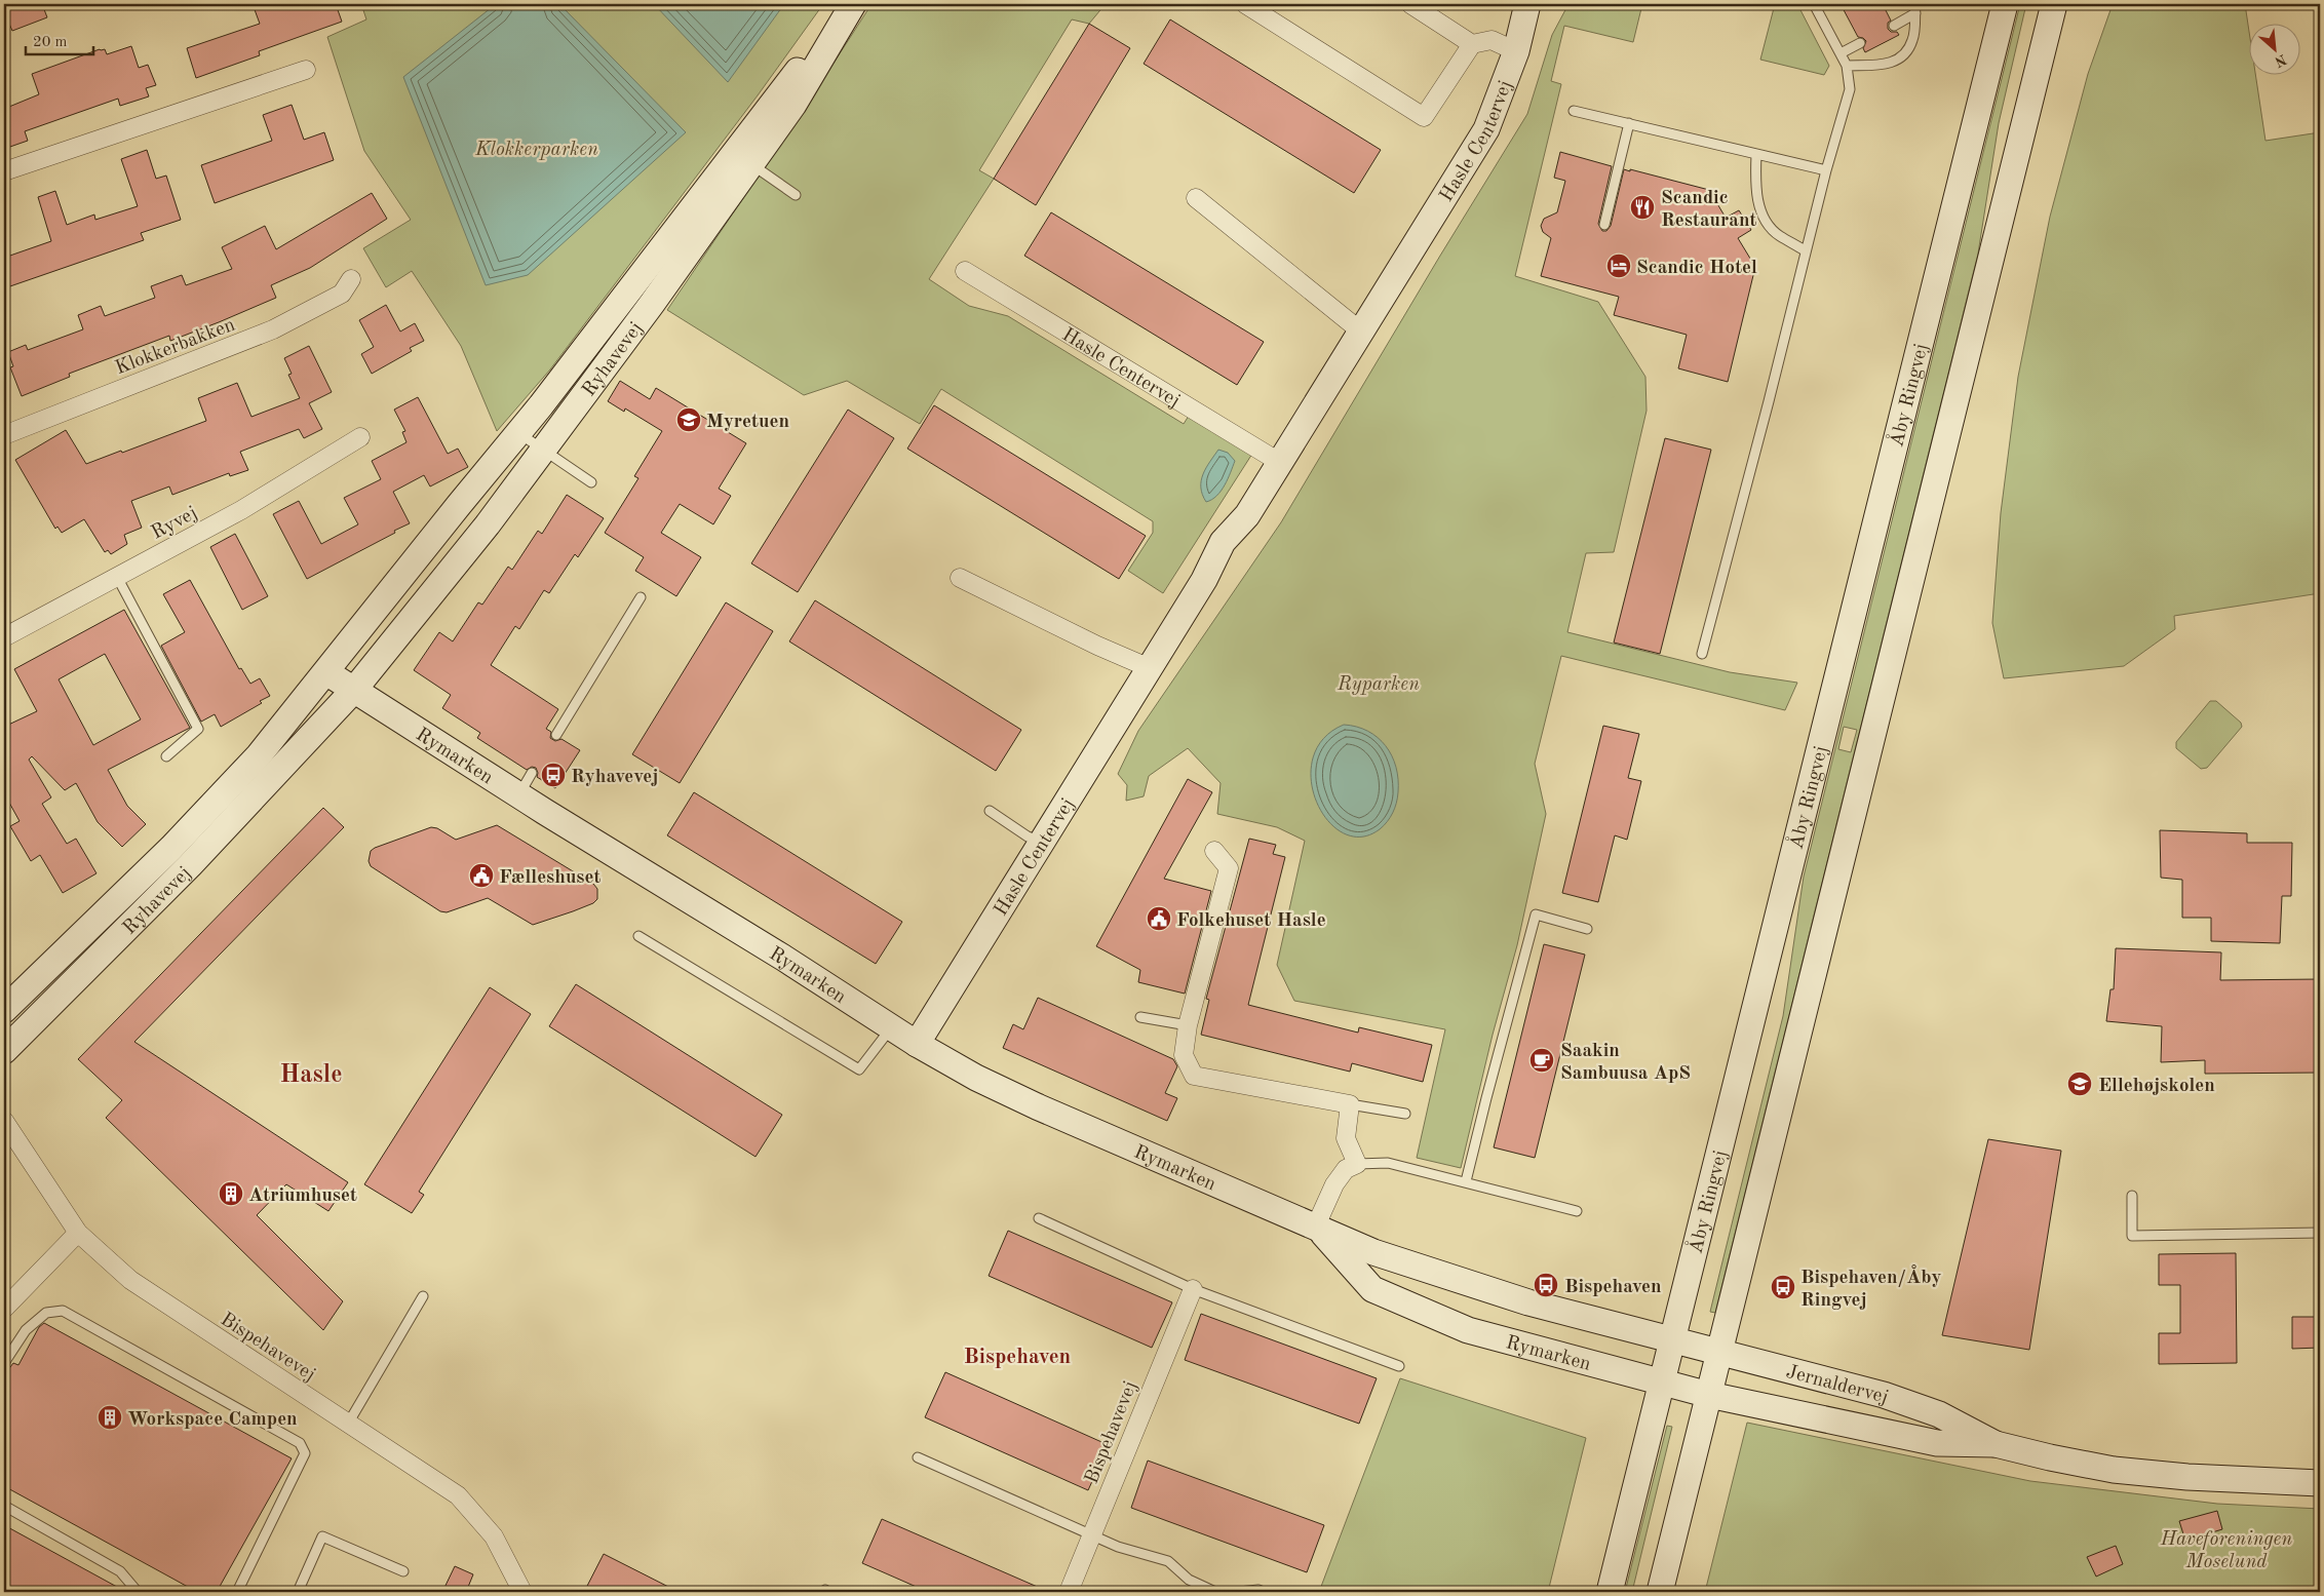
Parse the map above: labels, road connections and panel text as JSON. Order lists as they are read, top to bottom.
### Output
{
  "streets": {
    "street": [
      "Hasle Centervej",
      "Klokkerbakken",
      "Ryhavevej",
      "Åby Ringvej",
      "Ryvej",
      "Rymarken",
      "Bispehavevej",
      "Jernaldervej"
    ]
  },
  "crossings": [
    ["Hasle Centervej", "Rymarken"],
    ["Ryhavevej", "Rymarken"],
    ["Åby Ringvej", "Rymarken"],
    ["Åby Ringvej", "Jernaldervej"],
    ["Rymarken", "Jernaldervej"]
  ],
  "districts": ["Hasle", "Bispehaven"],
  "parks": ["Klokkerparken", "Ryparken", "Haveforeningen Moselund"],
  "places": {
    "restaurant": ["Scandic Restaurant"],
    "hotel": ["Scandic Hotel"],
    "school or university": ["Myretuen", "Ellehøjskolen"],
    "bus stop": ["Ryhavevej", "Bispehaven", "Bispehaven/Åby Ringvej"],
    "public building": ["Fælleshuset", "Folkehuset Hasle"],
    "cafe": ["Saakin Sambuusa ApS"],
    "building": ["Atriumhuset", "Workspace Campen"]
  },
  "scale_bar": "20 m",
  "north": "bottom right"
}
